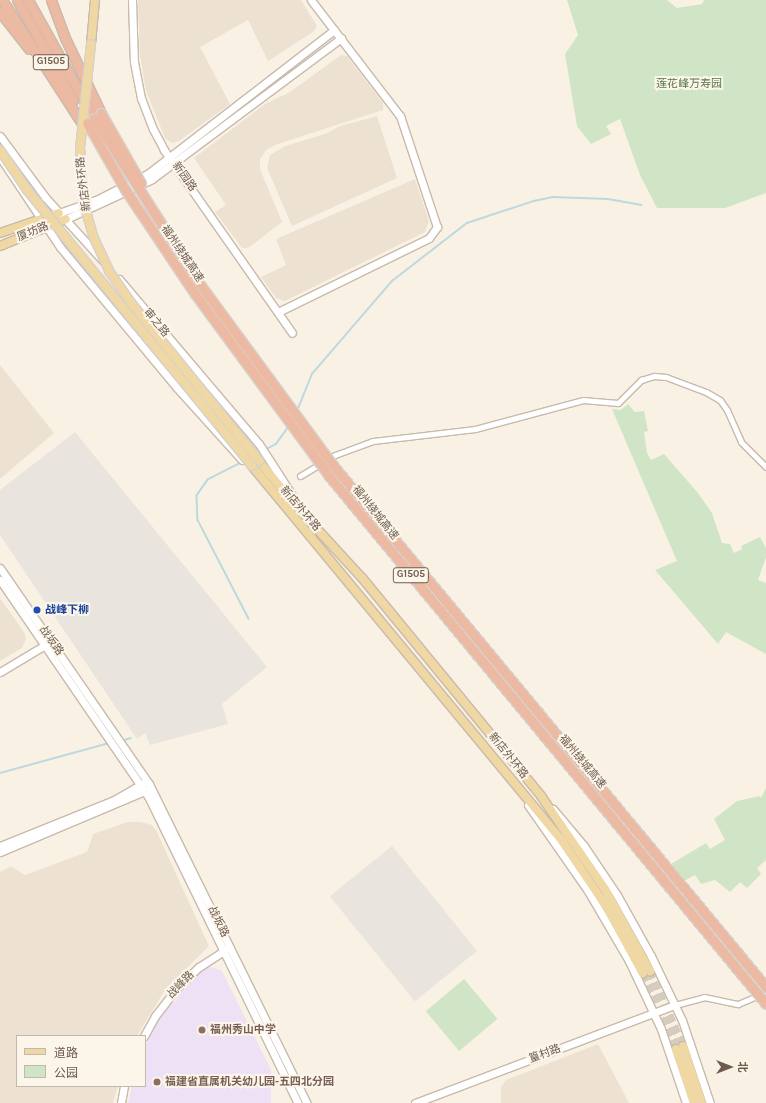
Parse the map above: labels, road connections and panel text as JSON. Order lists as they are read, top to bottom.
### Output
{
  "streets": {
    "highway": ["G1505", "福州绕城高速"],
    "main road": [
      "新园路",
      "新店外环路",
      "厦坊路",
      "审之路",
      "战坂路",
      "战峰路",
      "篁村路"
    ]
  },
  "crossings": [
    ["新店外环路", "审之路"],
    ["厦坊路", "审之路"],
    ["战坂路", "战峰路"]
  ],
  "parks": ["莲花峰万寿园"],
  "places": ["战峰下柳", "福州秀山中学", "福建省直属机关幼儿园-五四北分园"],
  "legend": ["道路", "公园"],
  "north": "right"
}
